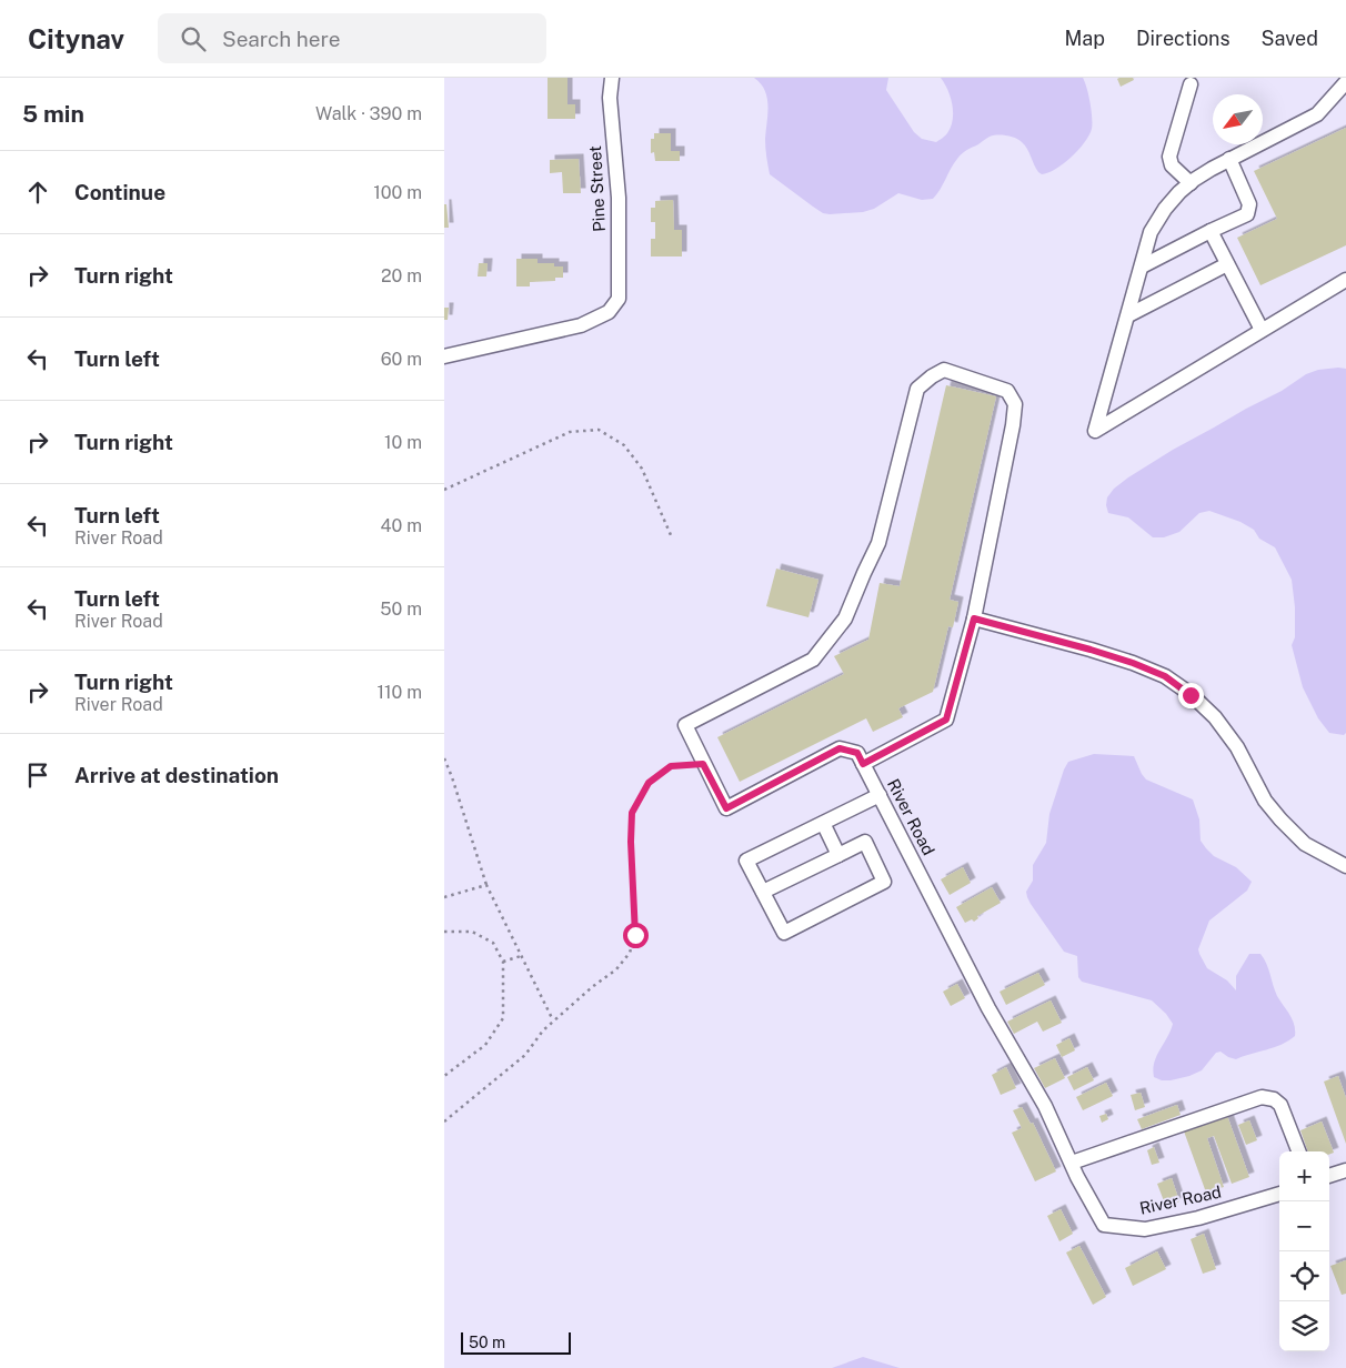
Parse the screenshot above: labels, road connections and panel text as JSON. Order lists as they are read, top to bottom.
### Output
{
  "streets": {
    "street": ["Pine Street", "River Road"]
  },
  "scale_bar": "50 m",
  "north": "bottom left",
  "page": {
    "header": "Citynav",
    "search": "Search here",
    "nav": ["Map", "Directions", "Saved"],
    "heading": ["5 min", "Walk · 390 m"],
    "list": [
      ["Continue", "100 m"],
      ["Turn right", "20 m"],
      ["Turn left", "60 m"],
      ["Turn right", "10 m"],
      ["Turn left", "River Road", "40 m"],
      ["Turn left", "River Road", "50 m"],
      ["Turn right", "River Road", "110 m"],
      "Arrive at destination"
    ],
    "map_buttons": ["+", "−"],
    "scale": "50 m"
  }
}
